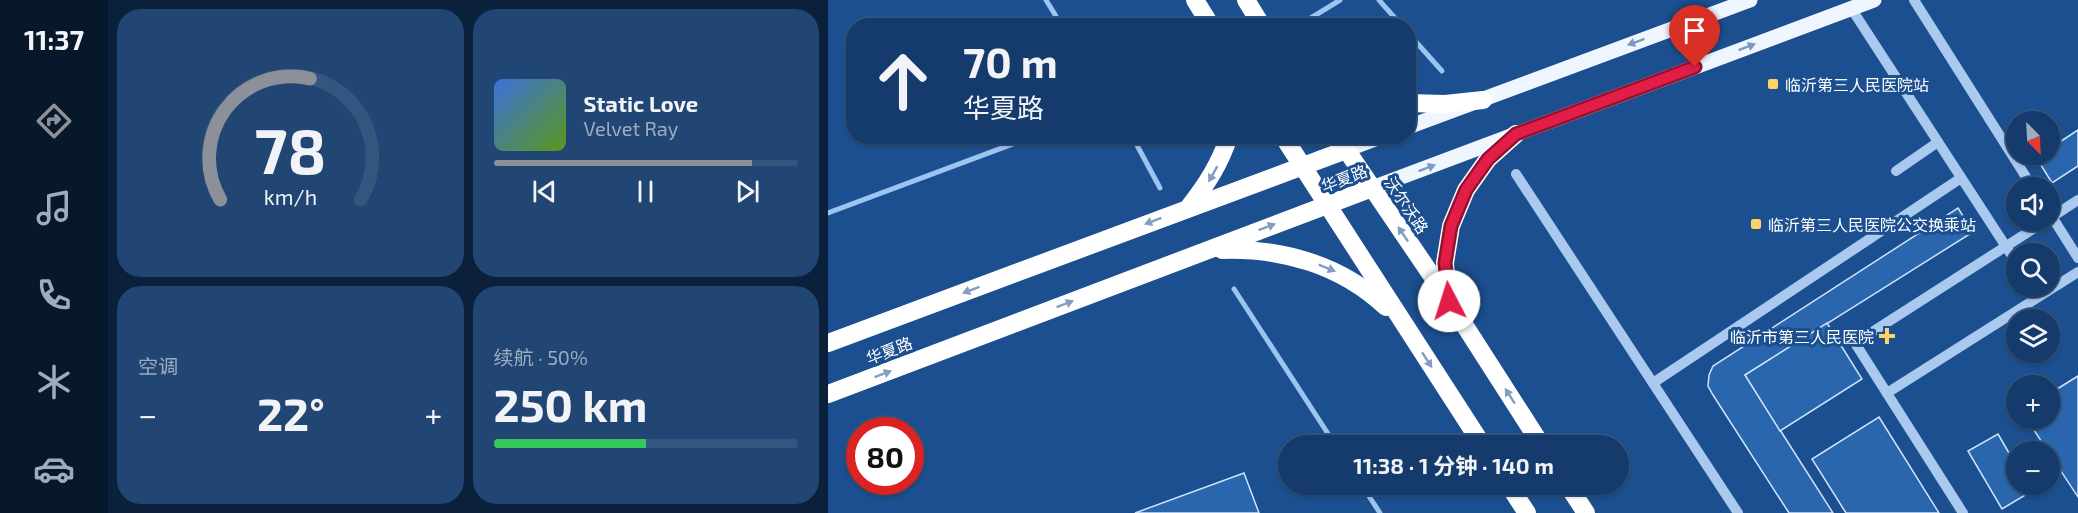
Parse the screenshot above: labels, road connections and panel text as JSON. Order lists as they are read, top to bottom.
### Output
{
  "streets": {
    "highway": ["华夏路", "沃尔沃路"]
  },
  "crossings": [
    ["华夏路", "沃尔沃路"]
  ],
  "places": {
    "transit": ["临沂第三人民医院站", "临沂第三人民医院公交换乘站"],
    "health": ["临沂市第三人民医院"]
  },
  "north": "bottom right",
  "page": {
    "tabs": "11:37",
    "turn": ["70 m", "华夏路"],
    "song": ["Static Love", "Velvet Ray"],
    "map_buttons": ["+", "−"],
    "tile": [
      "空调",
      ["续航 · 50%", "250 km"]
    ],
    "heat": ["−", "22°", "+"],
    "limit": "80",
    "trip": "11:38 · 1 分钟 · 140 m",
    "gauge": ["78", "km/h"]
  }
}
